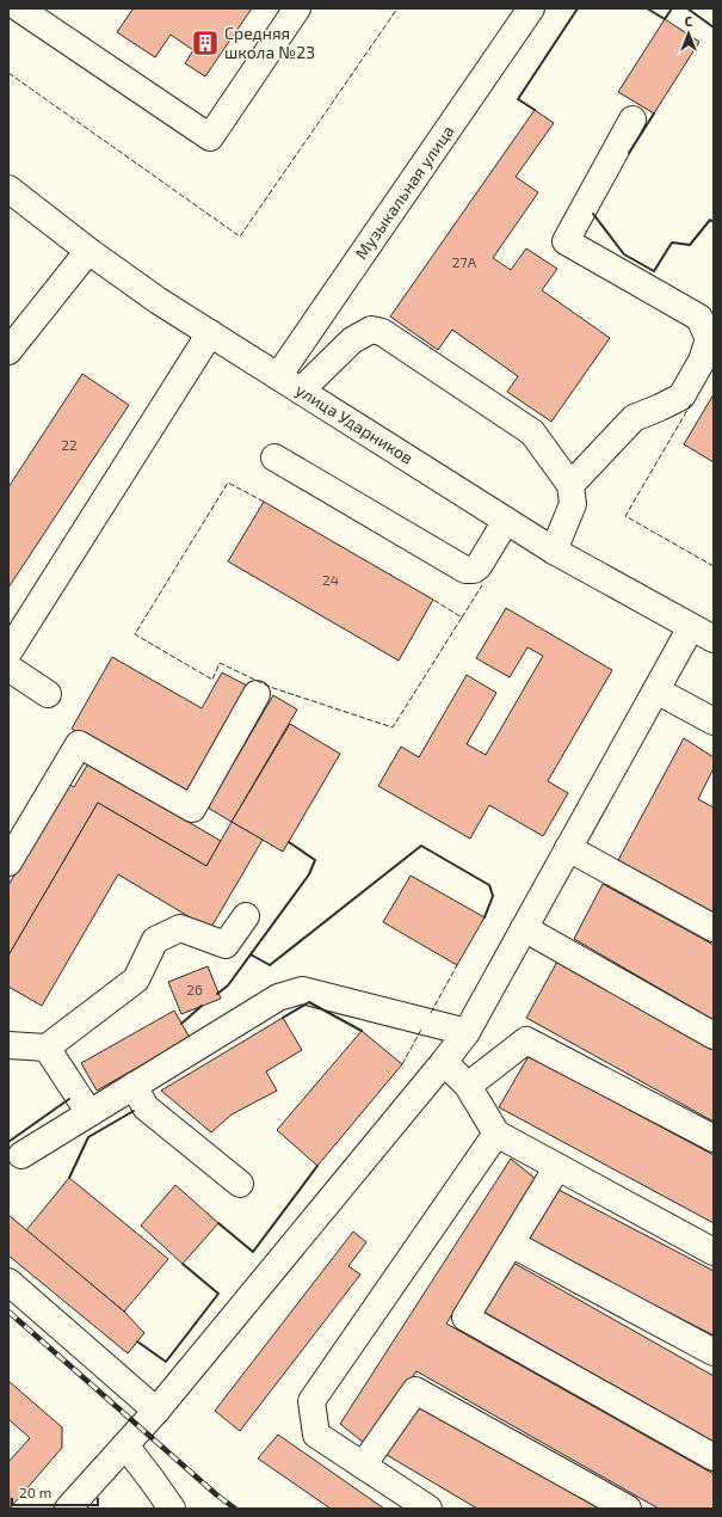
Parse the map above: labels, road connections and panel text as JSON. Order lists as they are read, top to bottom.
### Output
{
  "streets": {
    "street": ["Музыкальная улица", "улица Ударников"]
  },
  "crossings": [
    ["Музыкальная улица", "улица Ударников"]
  ],
  "places": {
    "building": ["Средняя школа №23"]
  },
  "house_numbers": [
    "27А",
    "22",
    "24",
    "26"
  ],
  "scale_bar": "20 m",
  "north": "top"
}
